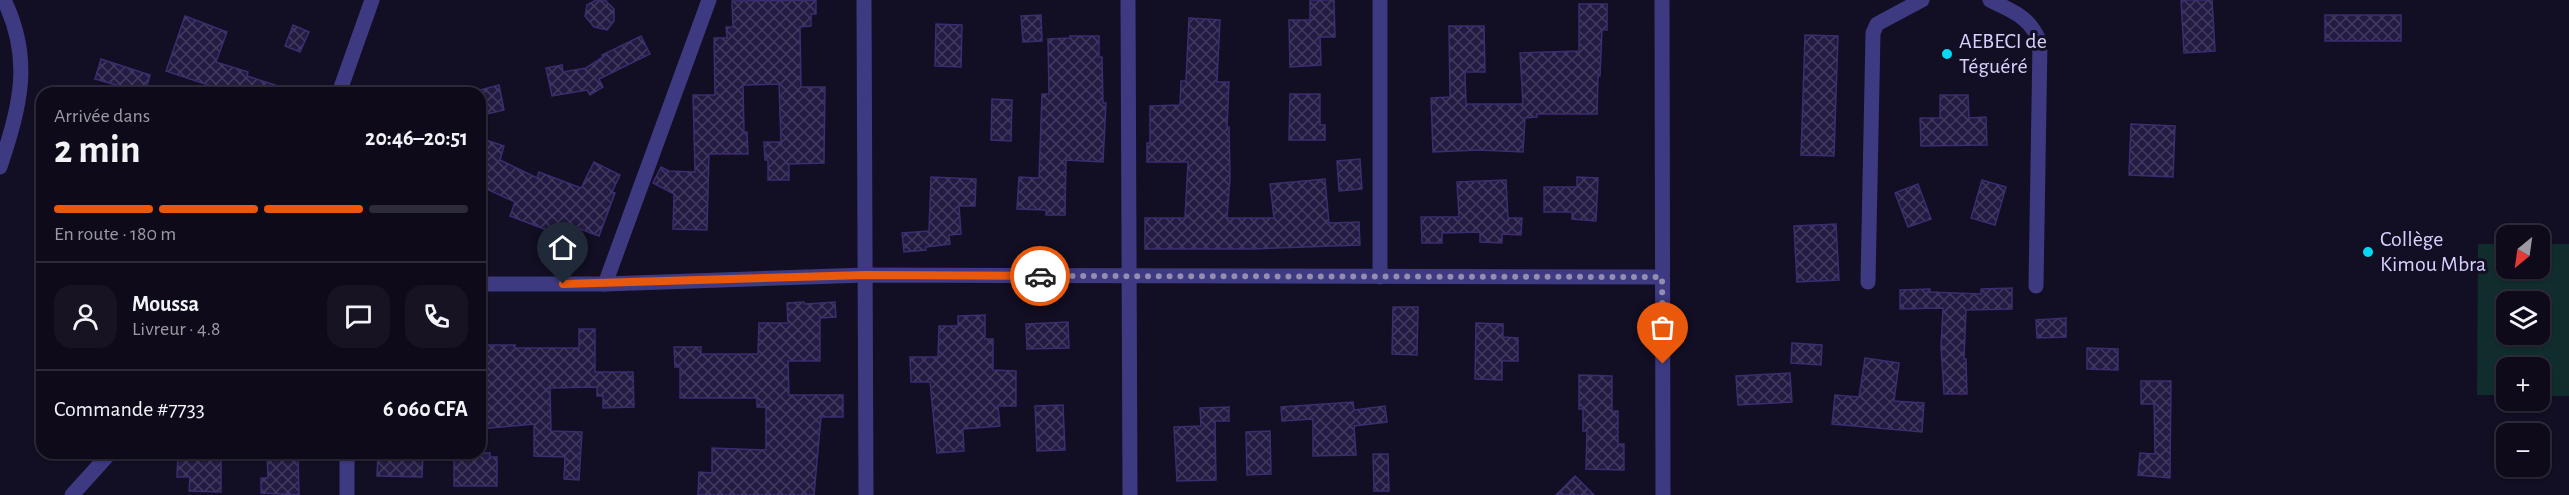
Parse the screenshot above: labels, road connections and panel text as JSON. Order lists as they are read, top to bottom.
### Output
{
  "places": ["AEBECI de Téguéré", "Collège Kimou Mbra"],
  "north": "bottom left",
  "page": {
    "heading": ["2 min", "Arrivée dans", "20:46–20:51"],
    "panel": [
      "Moussa",
      "Livreur · 4.8",
      "Commande #7733",
      "6 060 CFA"
    ],
    "bar": "En route · 180 m",
    "map_buttons": ["+", "−"]
  }
}
